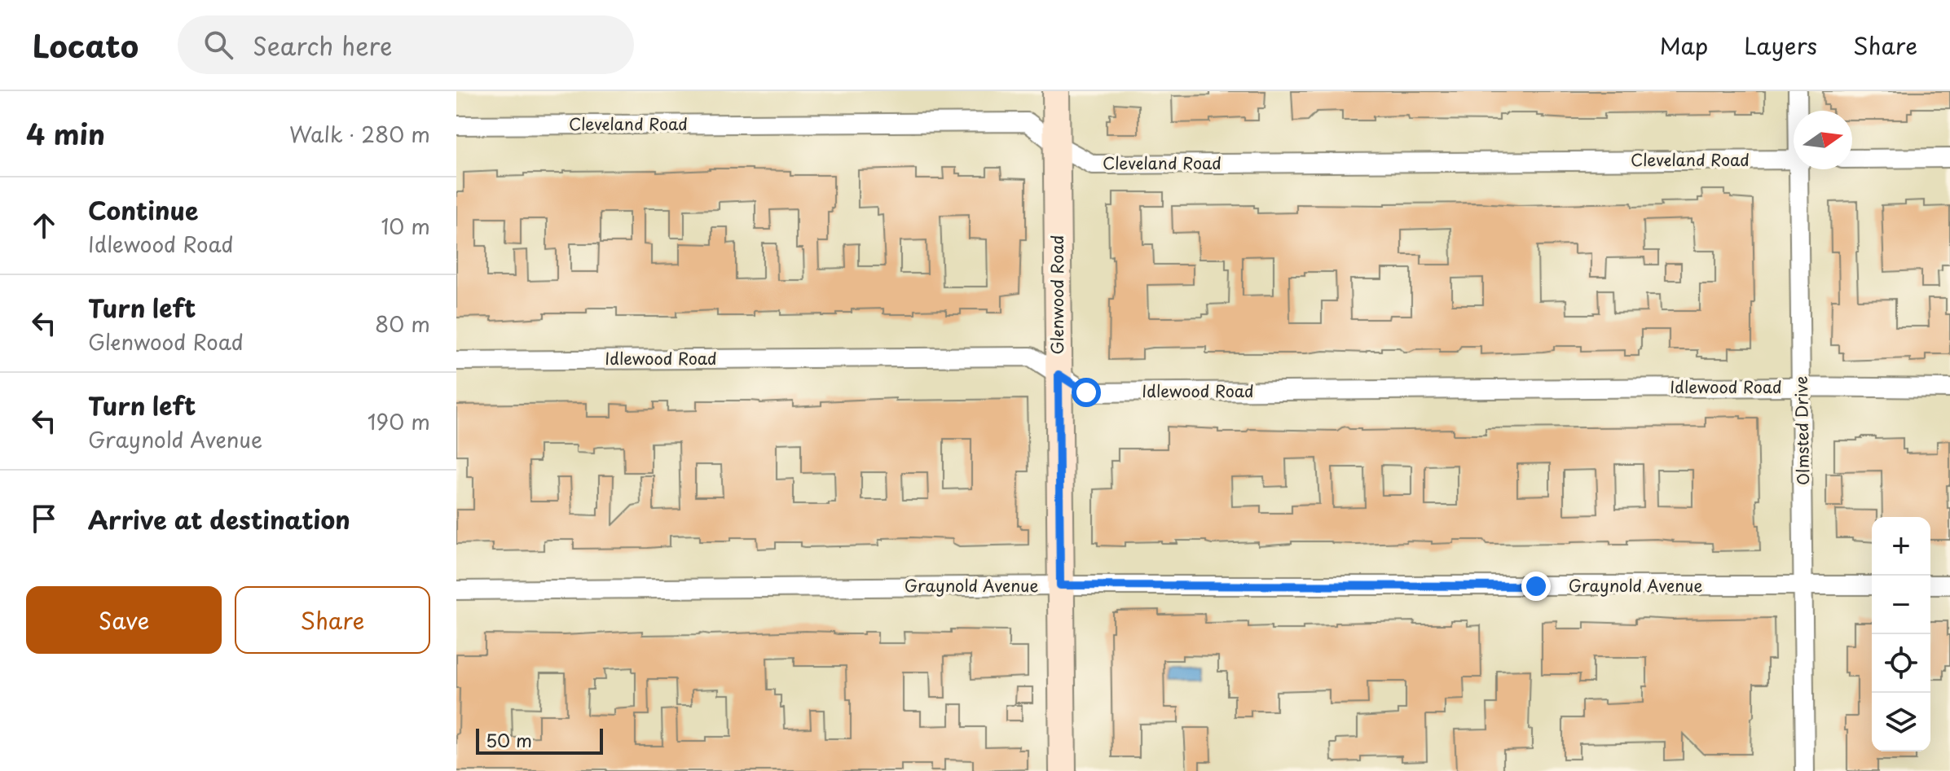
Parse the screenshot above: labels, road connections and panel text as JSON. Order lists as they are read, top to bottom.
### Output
{
  "streets": {
    "street": [
      "Cleveland Road",
      "Glenwood Road",
      "Idlewood Road",
      "Olmsted Drive",
      "Graynold Avenue"
    ]
  },
  "crossings": [
    ["Cleveland Road", "Glenwood Road"],
    ["Glenwood Road", "Idlewood Road"],
    ["Glenwood Road", "Graynold Avenue"],
    ["Idlewood Road", "Olmsted Drive"],
    ["Olmsted Drive", "Graynold Avenue"]
  ],
  "scale_bar": "50 m",
  "north": "right",
  "page": {
    "header": "Locato",
    "search": "Search here",
    "nav": ["Map", "Layers", "Share"],
    "heading": ["4 min", "Walk · 280 m"],
    "list": [
      ["Continue", "Idlewood Road", "10 m"],
      ["Turn left", "Glenwood Road", "80 m"],
      ["Turn left", "Graynold Avenue", "190 m"],
      "Arrive at destination"
    ],
    "map_buttons": ["+", "−"],
    "buttons": ["Save", "Share"],
    "scale": "50 m"
  }
}
